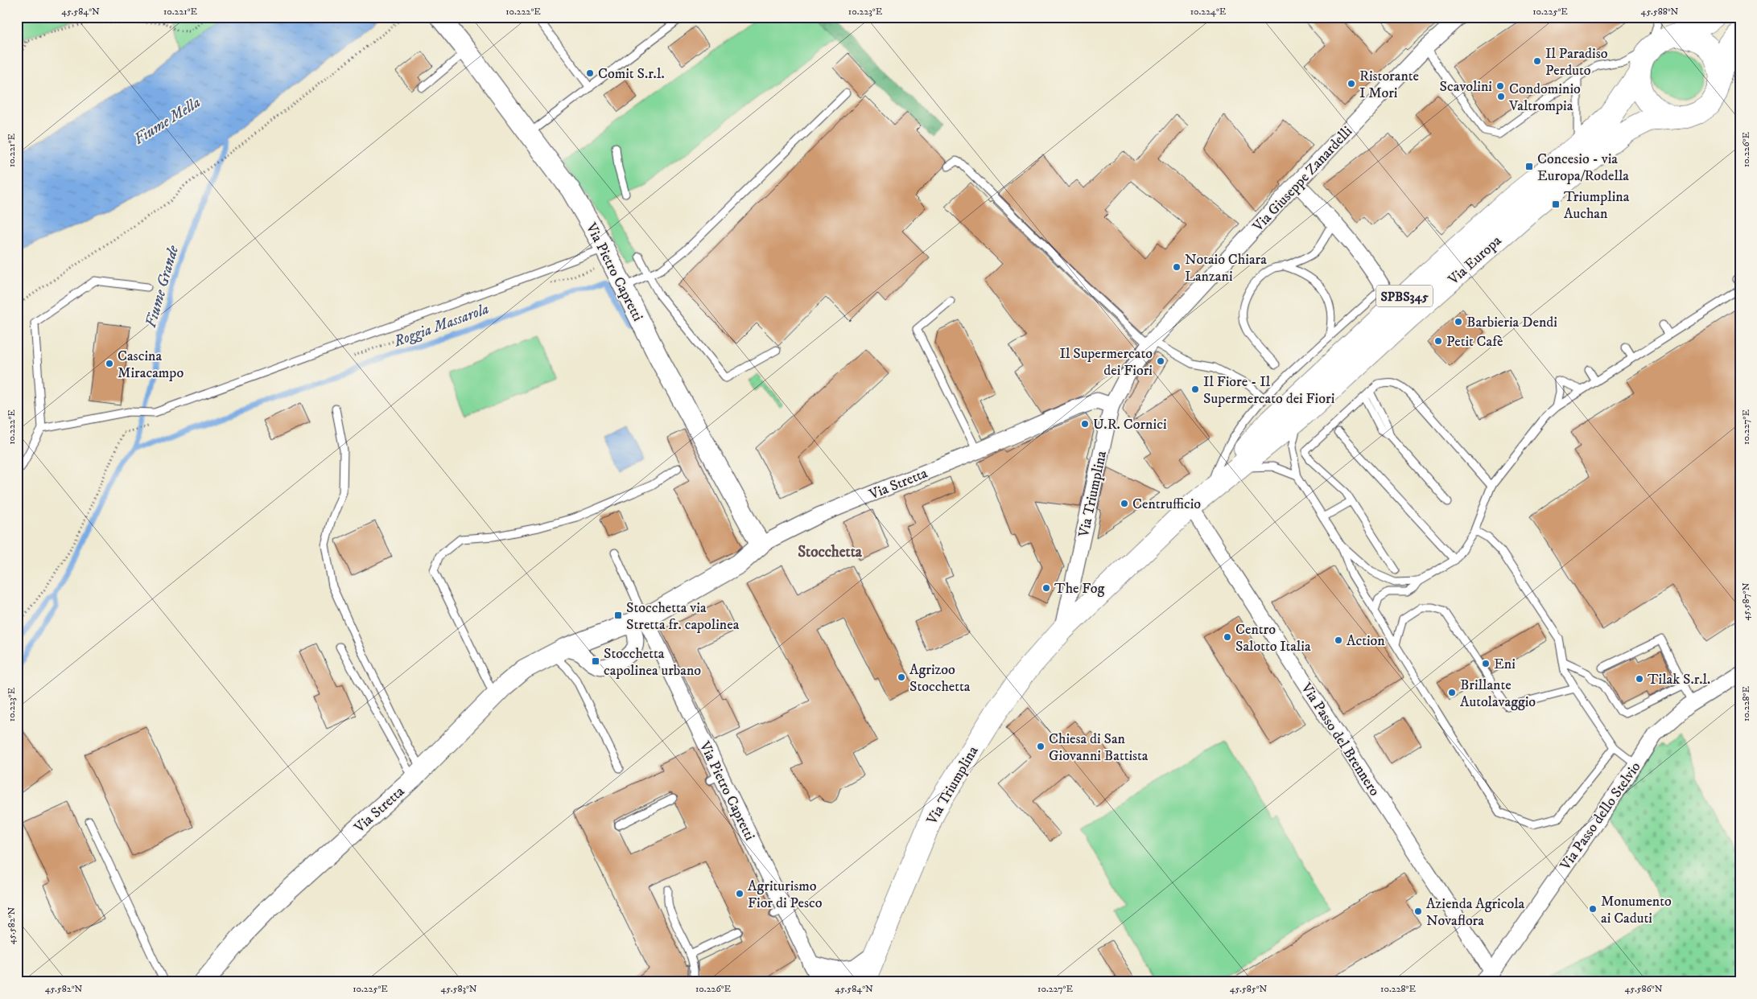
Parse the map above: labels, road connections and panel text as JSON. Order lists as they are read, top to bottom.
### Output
{
  "streets": {
    "main road": ["Via Europa", "SPBS345", "Via Triumplina"],
    "street": [
      "Via Giuseppe Zanardelli",
      "Via Pietro Capretti",
      "Via Stretta",
      "Via Passo del Brennero",
      "Via Passo dello Stelvio"
    ]
  },
  "crossings": [
    ["Via Europa", "Via Triumplina"],
    ["Via Europa", "Via Passo del Brennero"],
    ["Via Pietro Capretti", "Via Stretta"],
    ["Via Stretta", "Via Triumplina"],
    ["Via Triumplina", "Via Passo del Brennero"],
    ["Via Passo del Brennero", "Via Passo dello Stelvio"]
  ],
  "districts": ["Stocchetta"],
  "water": ["Fiume Mella", "Fiume Grande", "Roggia Massarola"],
  "places": {
    "other": [
      "Il Paradiso Perduto",
      "Comit S.r.l.",
      "Ristorante I Mori",
      "Scavolini",
      "Condominio Valtrompia",
      "Notaio Chiara Lanzani",
      "Barbieria Dendi",
      "Petit Cafè",
      "Il Supermercato dei Fiori",
      "Cascina Miracampo",
      "Il Fiore - Il Supermercato dei Fiori",
      "U.R. Cornici",
      "Centrufficio",
      "The Fog",
      "Centro Salotto Italia",
      "Action",
      "Eni",
      "Agrizoo Stocchetta",
      "Tilak S.r.l.",
      "Brillante Autolavaggio",
      "Chiesa di San Giovanni Battista",
      "Agriturismo Fior di Pesco",
      "Monumento ai Caduti",
      "Azienda Agricola Novaflora"
    ],
    "transit": [
      "Concesio - via Europa/Rodella",
      "Triumplina Auchan",
      "Stocchetta via Stretta fr. capolinea",
      "Stocchetta capolinea urbano"
    ]
  },
  "coordinates": [
    "45.584°N",
    "10.221°E",
    "10.222°E",
    "10.223°E",
    "10.224°E",
    "10.225°E",
    "45.588°N",
    "10.226°E",
    "10.227°E",
    "45.587°N",
    "10.228°E",
    "45.582°N",
    "45.583°N",
    "45.585°N",
    "45.586°N"
  ]
}
